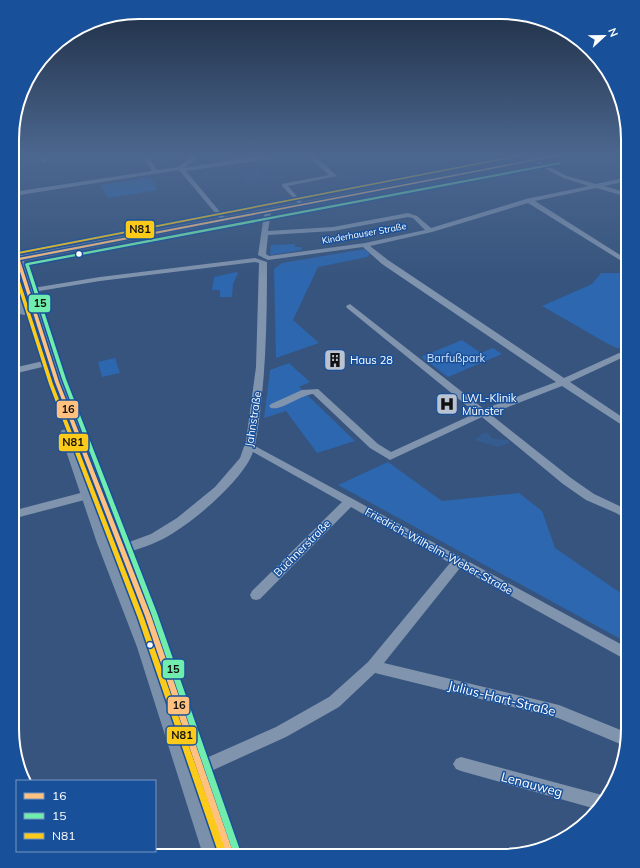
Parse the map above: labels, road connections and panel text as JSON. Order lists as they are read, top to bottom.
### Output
{
  "streets": {
    "street": [
      "Kinderhauser Straße",
      "Jahnstraße",
      "Büchnerstraße",
      "Friedrich-Wilhelm-Weber-Straße",
      "Julius-Hart-Straße",
      "Lenauweg"
    ]
  },
  "crossings": [
    ["Kinderhauser Straße", "Jahnstraße"],
    ["Jahnstraße", "Friedrich-Wilhelm-Weber-Straße"],
    ["Büchnerstraße", "Friedrich-Wilhelm-Weber-Straße"]
  ],
  "parks": ["Barfußpark"],
  "places": {
    "building": ["Haus 28"],
    "hospital": ["LWL-Klinik Münster"]
  },
  "lines": ["transit line 16", "transit line 15", "transit line N81"],
  "legend": ["16", "15", "N81"],
  "north": "right"
}
